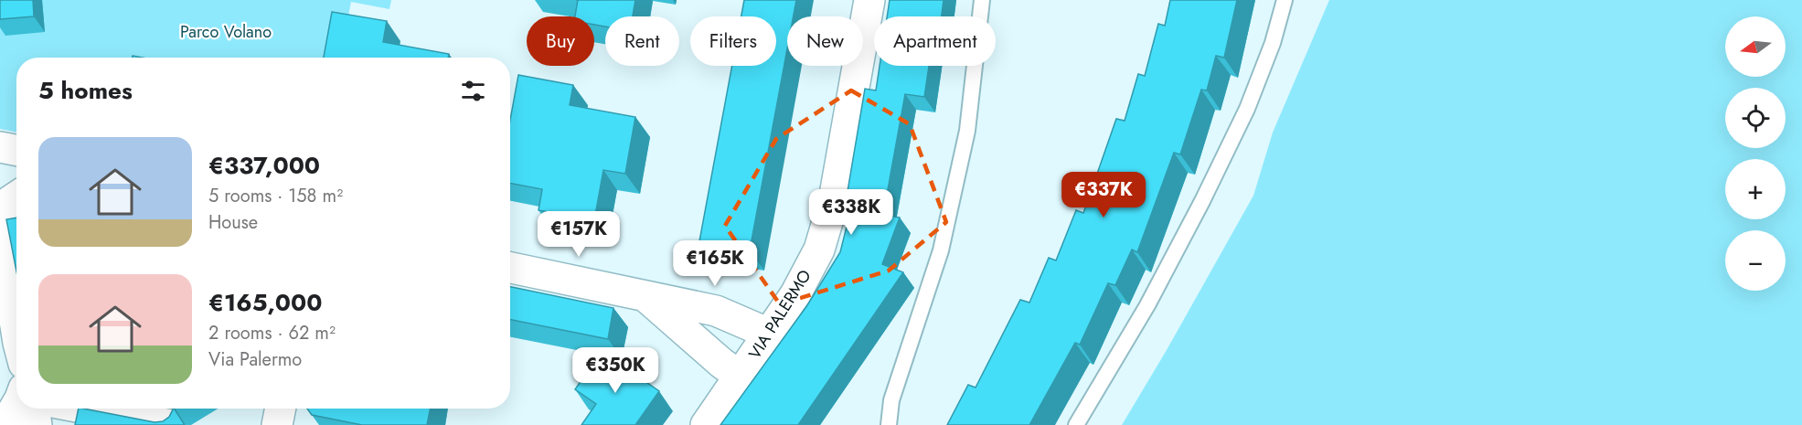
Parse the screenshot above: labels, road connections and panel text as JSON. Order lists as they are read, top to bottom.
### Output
{
  "streets": {
    "street": ["VIA PALERMO"]
  },
  "parks": ["Parco Volano"],
  "north": "left",
  "page": {
    "map_buttons": ["+", "−"],
    "chip": [
      "Buy",
      "Rent",
      "Filters",
      "New",
      "Apartment"
    ],
    "heading": "5 homes",
    "list": [
      {
        "name": "€337,000",
        "note": "5 rooms · 158 m² · House"
      },
      {
        "name": "€165,000",
        "note": "2 rooms · 62 m² · Via Palermo"
      }
    ],
    "price": [
      "€337K",
      "€338K",
      "€157K",
      "€165K",
      "€350K"
    ]
  }
}
